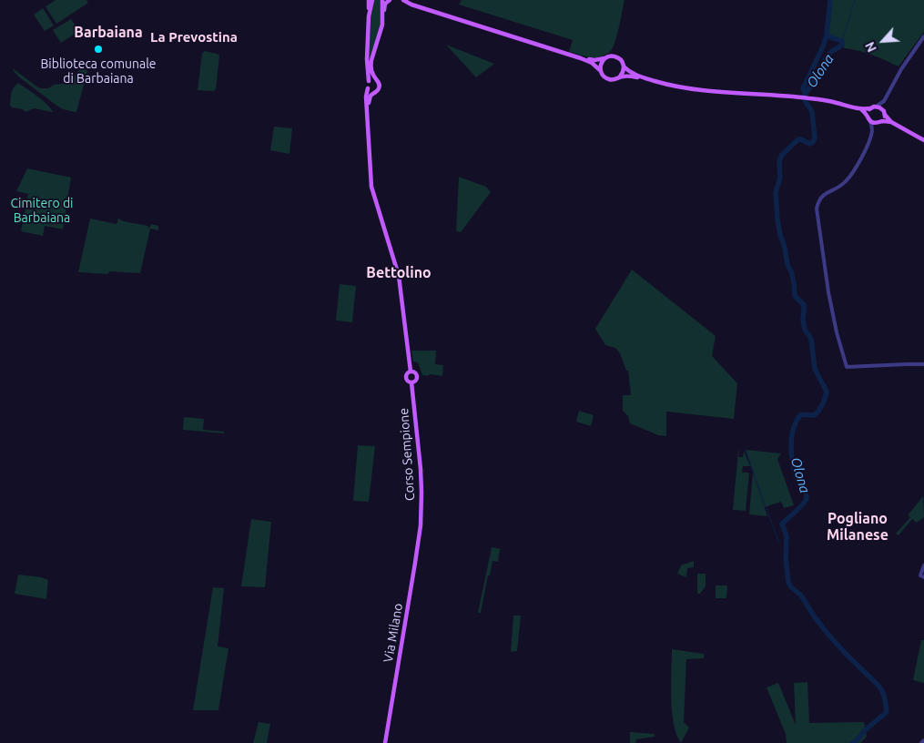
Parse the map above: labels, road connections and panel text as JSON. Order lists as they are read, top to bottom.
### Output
{
  "streets": {
    "main road": ["Corso Sempione", "Via Milano"]
  },
  "crossings": [
    ["Corso Sempione", "Via Milano"]
  ],
  "districts": [
    "Barbaiana",
    "La Prevostina",
    "Bettolino",
    "Pogliano Milanese"
  ],
  "water": ["Olona"],
  "parks": ["Cimitero di Barbaiana"],
  "places": ["Biblioteca comunale di Barbaiana"],
  "north": "bottom left"
}
